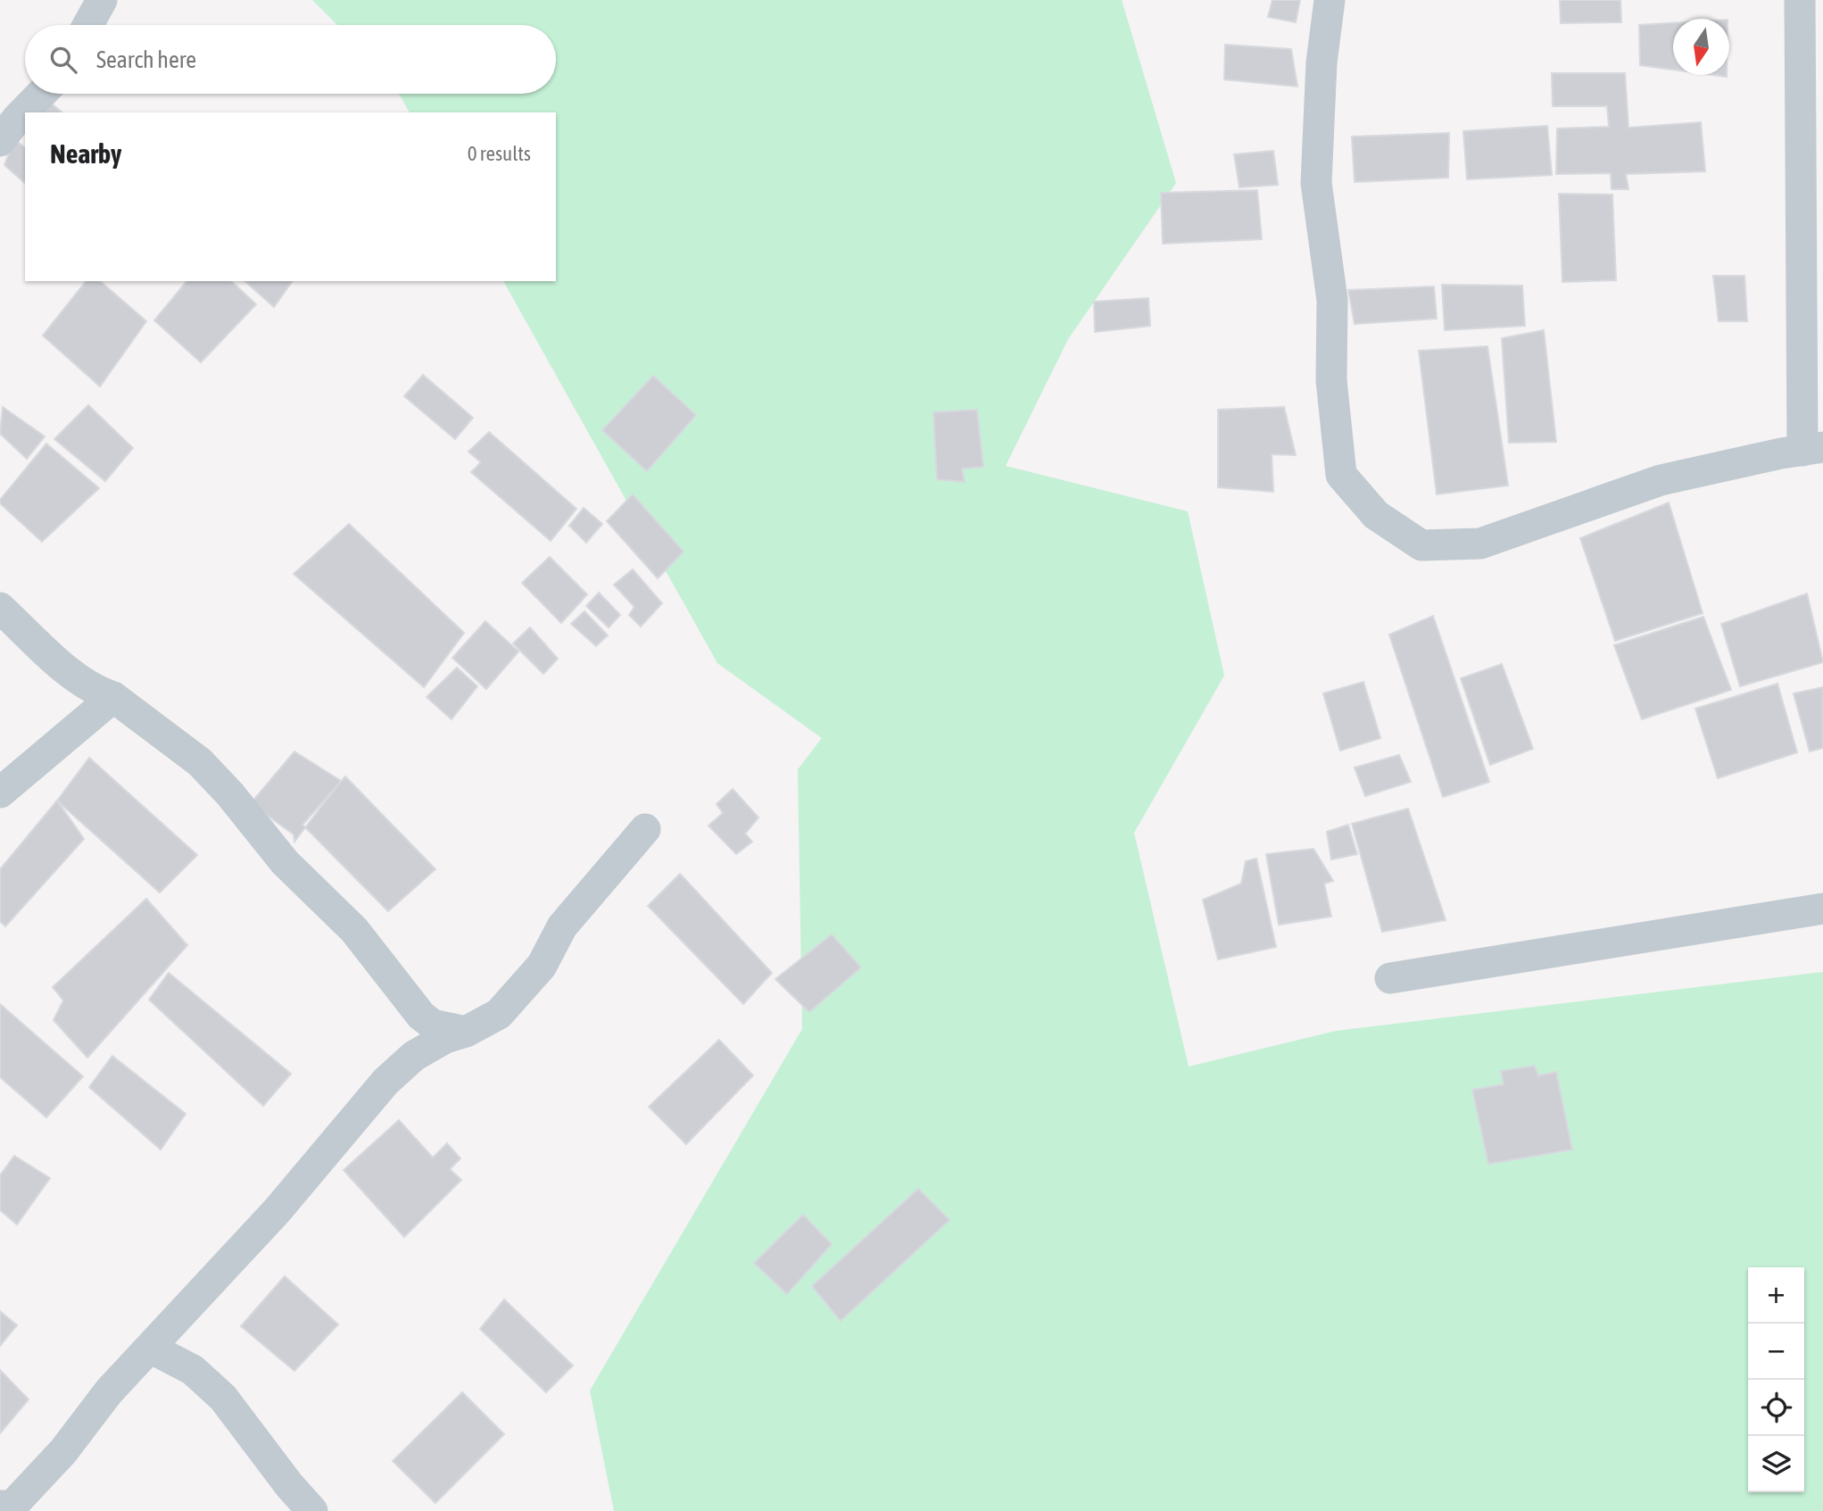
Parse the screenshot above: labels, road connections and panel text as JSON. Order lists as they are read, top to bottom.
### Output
{
  "north": "bottom",
  "page": {
    "search": "Search here",
    "heading": ["Nearby", "0 results"],
    "map_buttons": ["+", "−"]
  }
}
